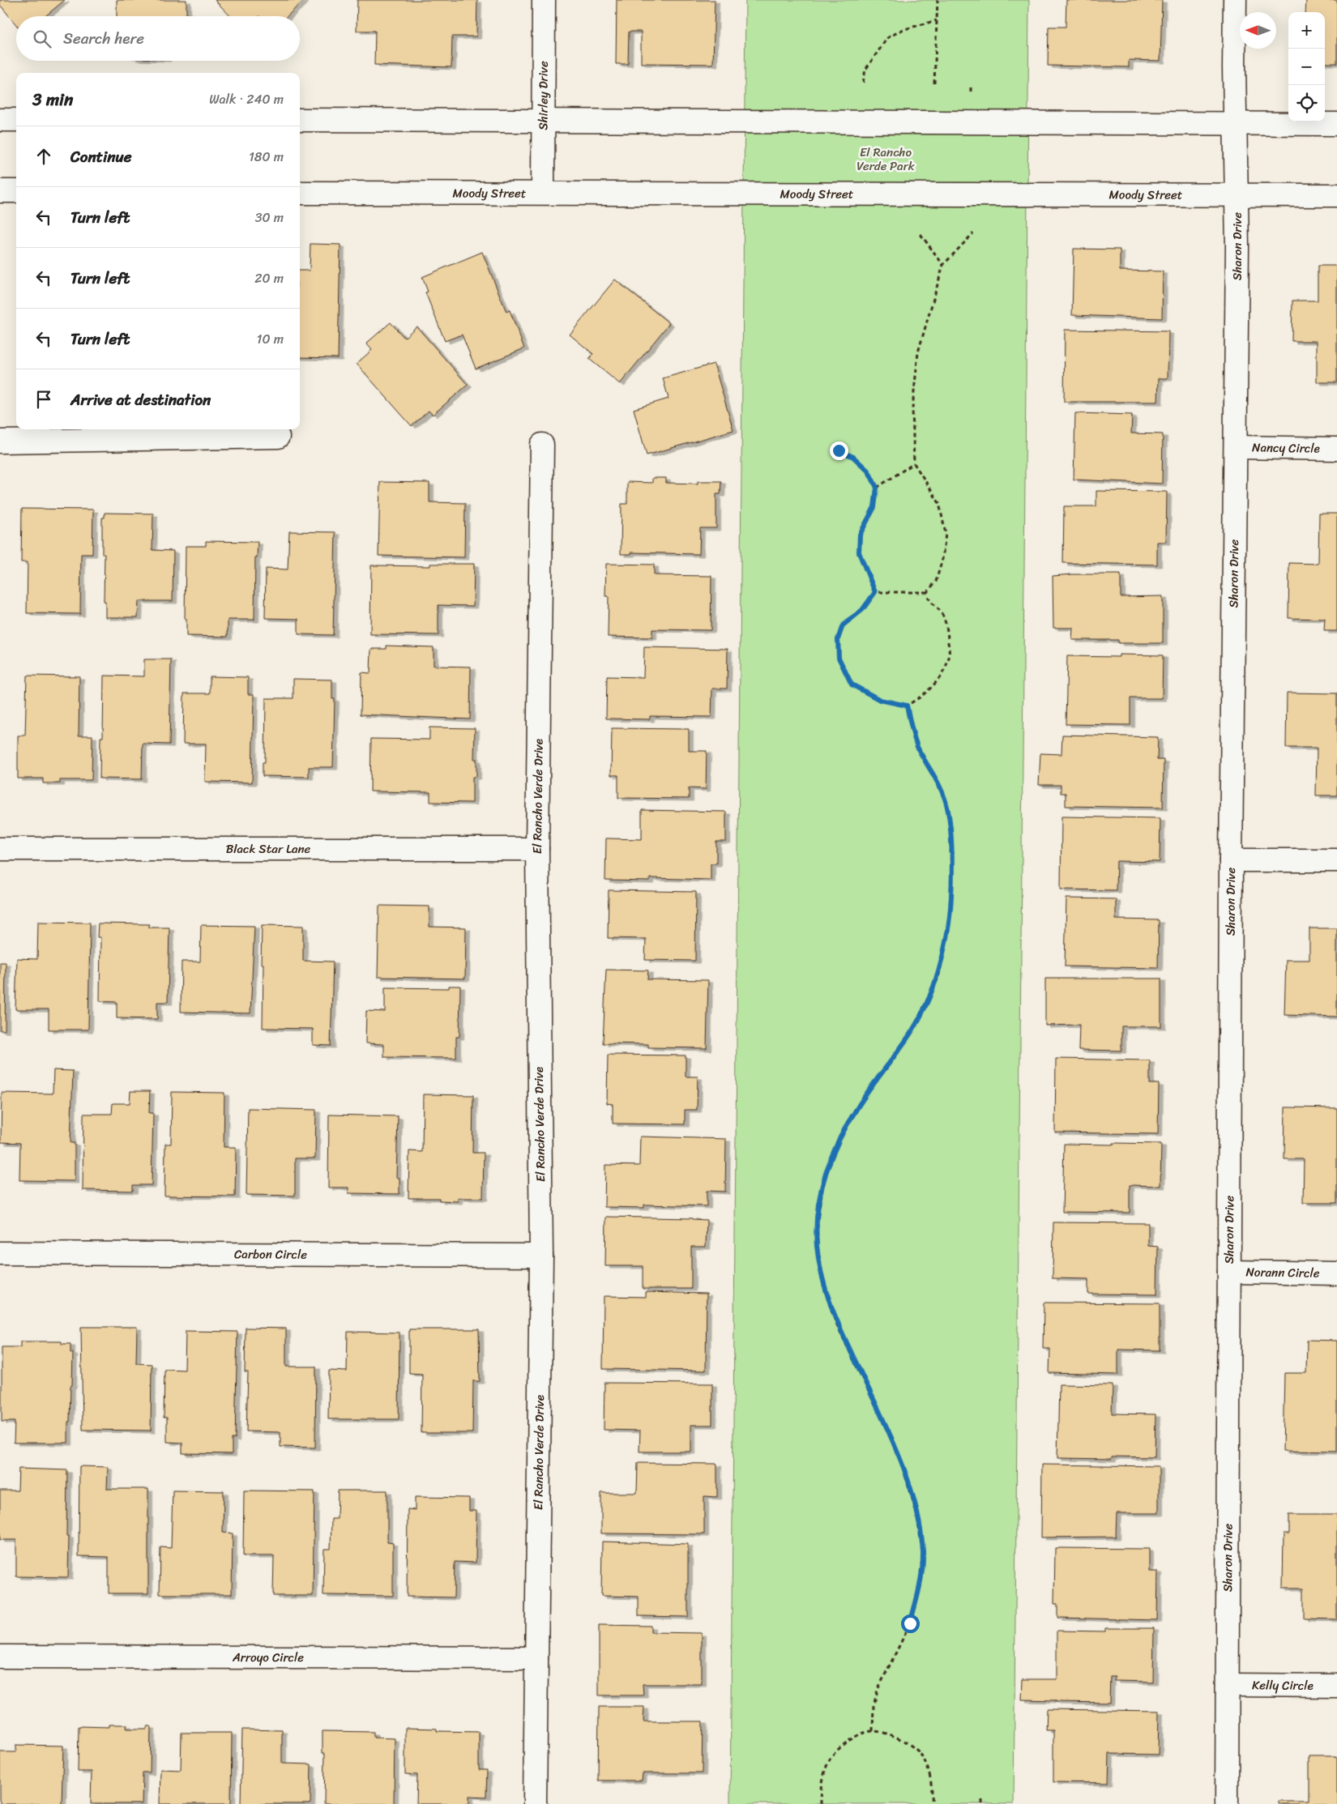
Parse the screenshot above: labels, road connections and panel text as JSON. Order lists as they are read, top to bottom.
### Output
{
  "streets": {
    "street": [
      "Shirley Drive",
      "Moody Street",
      "Sharon Drive",
      "Nancy Circle",
      "El Rancho Verde Drive",
      "Black Star Lane",
      "Carbon Circle",
      "Norann Circle",
      "Arroyo Circle",
      "Kelly Circle"
    ]
  },
  "crossings": [
    ["Shirley Drive", "Moody Street"],
    ["Moody Street", "Sharon Drive"],
    ["Sharon Drive", "Nancy Circle"],
    ["Sharon Drive", "Norann Circle"],
    ["Sharon Drive", "Kelly Circle"],
    ["El Rancho Verde Drive", "Black Star Lane"],
    ["El Rancho Verde Drive", "Carbon Circle"],
    ["El Rancho Verde Drive", "Arroyo Circle"]
  ],
  "parks": ["El Rancho Verde Park"],
  "north": "left",
  "page": {
    "map_buttons": ["+", "−"],
    "search": "Search here",
    "heading": ["3 min", "Walk · 240 m"],
    "list": [
      ["Continue", "180 m"],
      ["Turn left", "30 m"],
      ["Turn left", "20 m"],
      ["Turn left", "10 m"],
      "Arrive at destination"
    ]
  }
}
